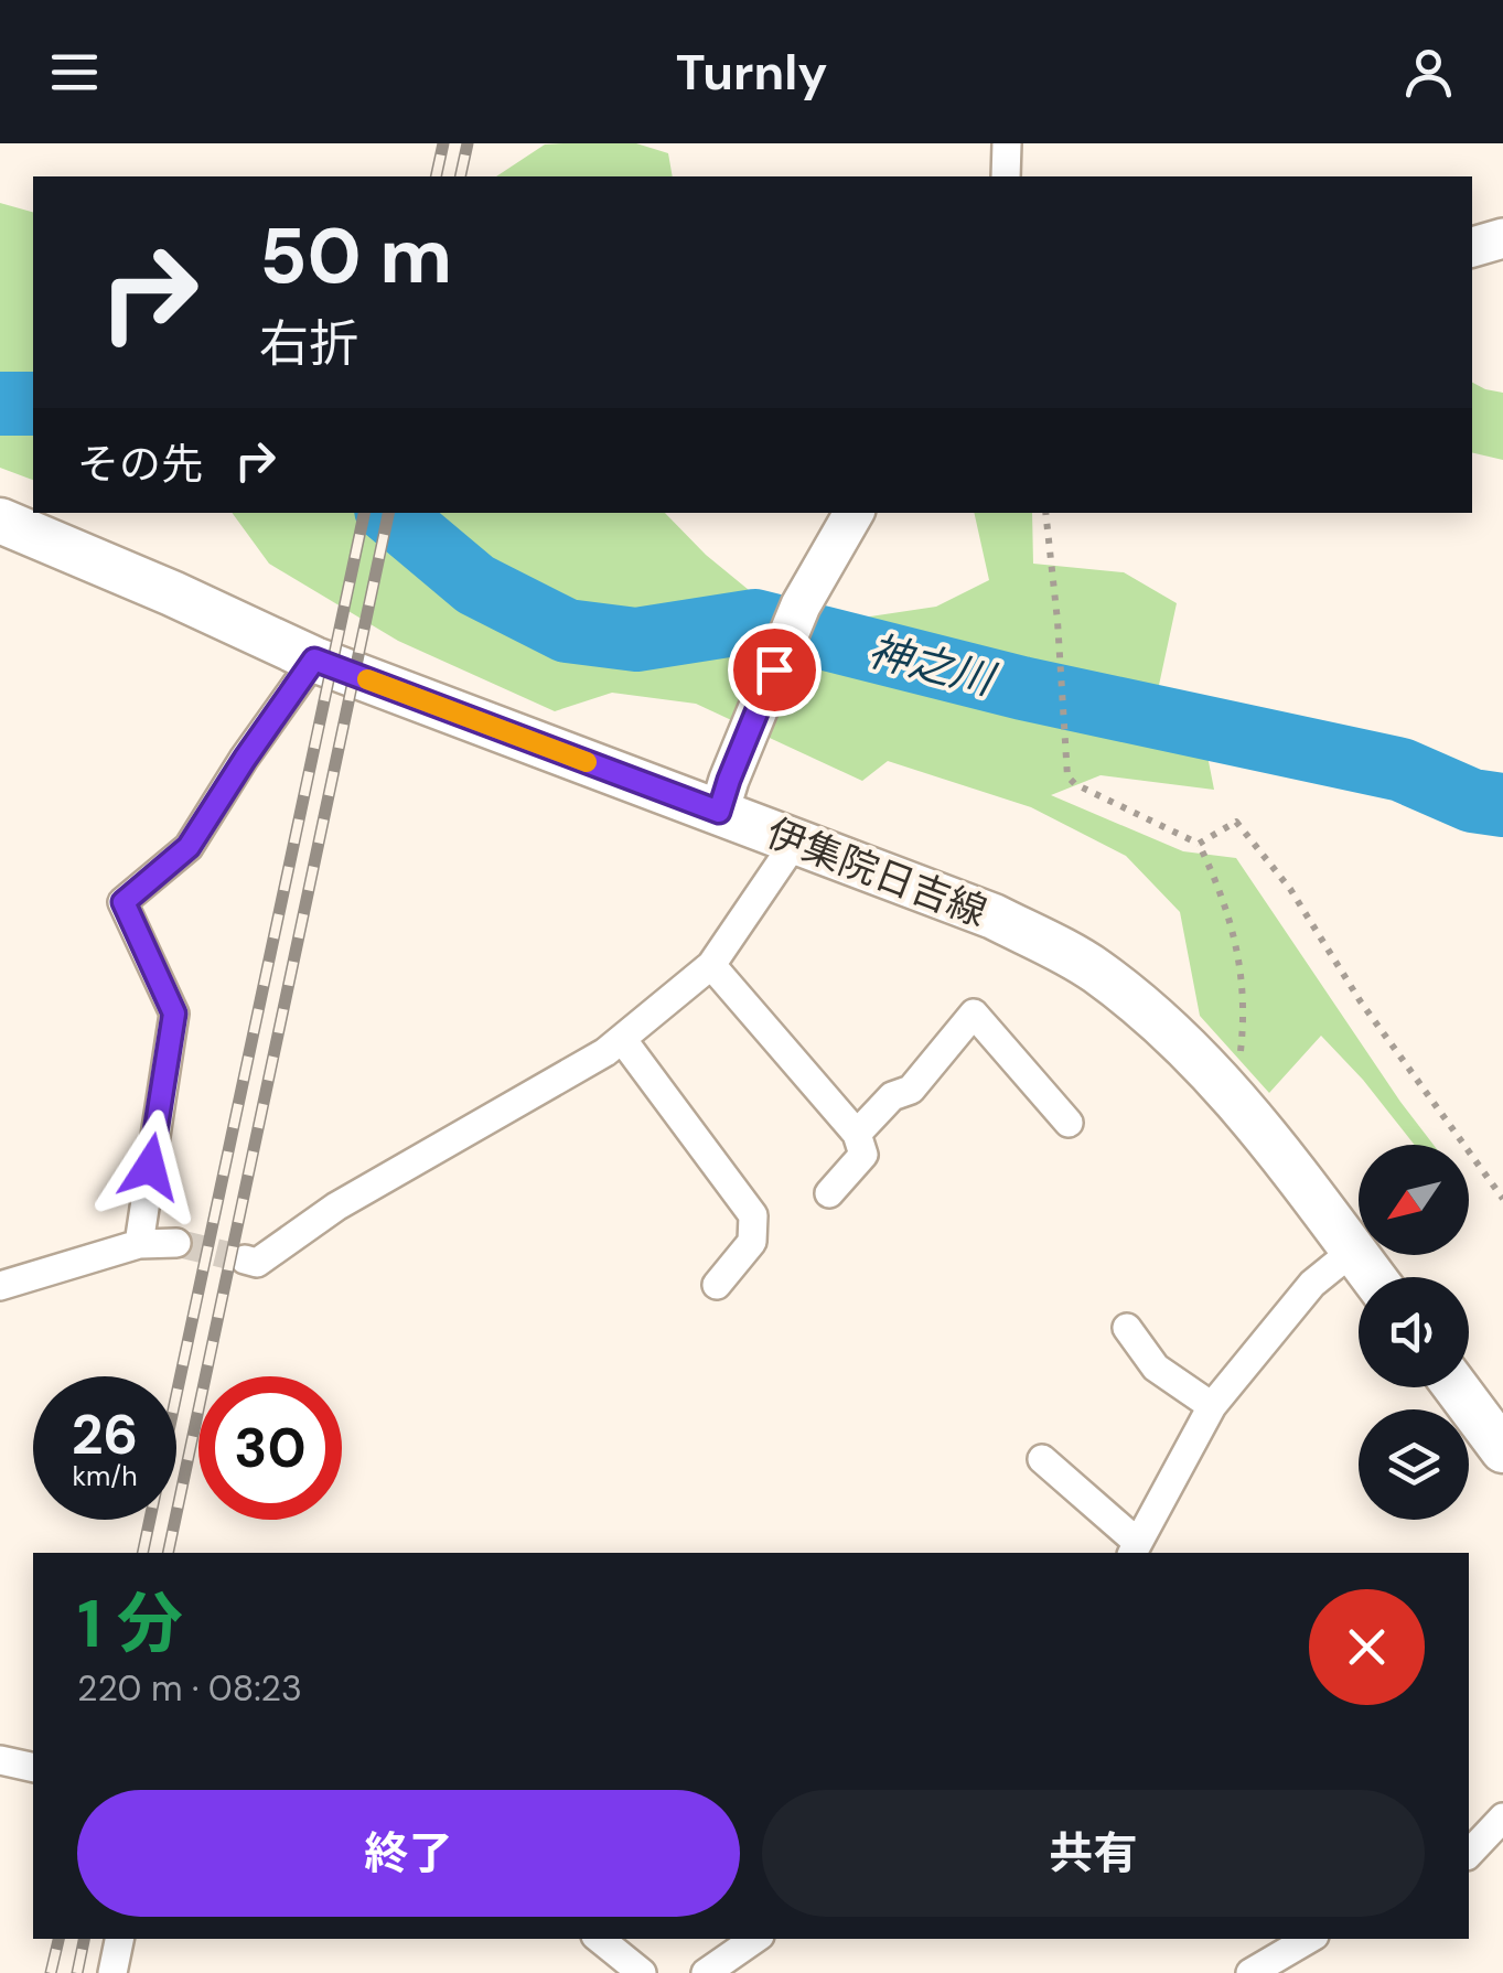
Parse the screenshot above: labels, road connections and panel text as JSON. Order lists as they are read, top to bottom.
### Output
{
  "streets": {
    "main road": ["伊集院日吉線"]
  },
  "water": ["神之川"],
  "north": "bottom left",
  "page": {
    "header": "Turnly",
    "turn": ["50 m", "右折"],
    "then": "その先",
    "speed": "26 km/h",
    "limit": "30",
    "heading": ["1 分", "220 m · 08:23"],
    "buttons": ["終了", "共有"]
  }
}
